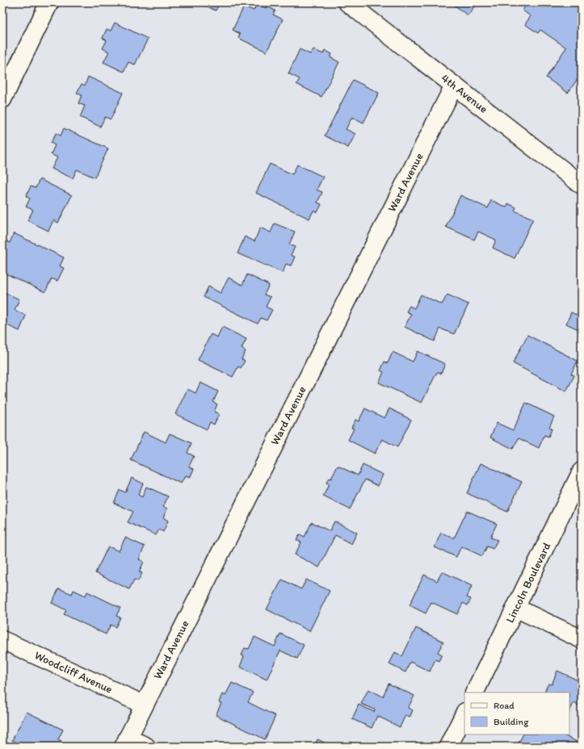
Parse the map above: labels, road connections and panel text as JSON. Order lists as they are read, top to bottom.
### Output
{
  "streets": {
    "street": [
      "4th Avenue",
      "Ward Avenue",
      "Lincoln Boulevard",
      "Woodcliff Avenue"
    ]
  },
  "crossings": [
    ["4th Avenue", "Ward Avenue"],
    ["Ward Avenue", "Woodcliff Avenue"]
  ],
  "legend": ["Road", "Building"]
}
